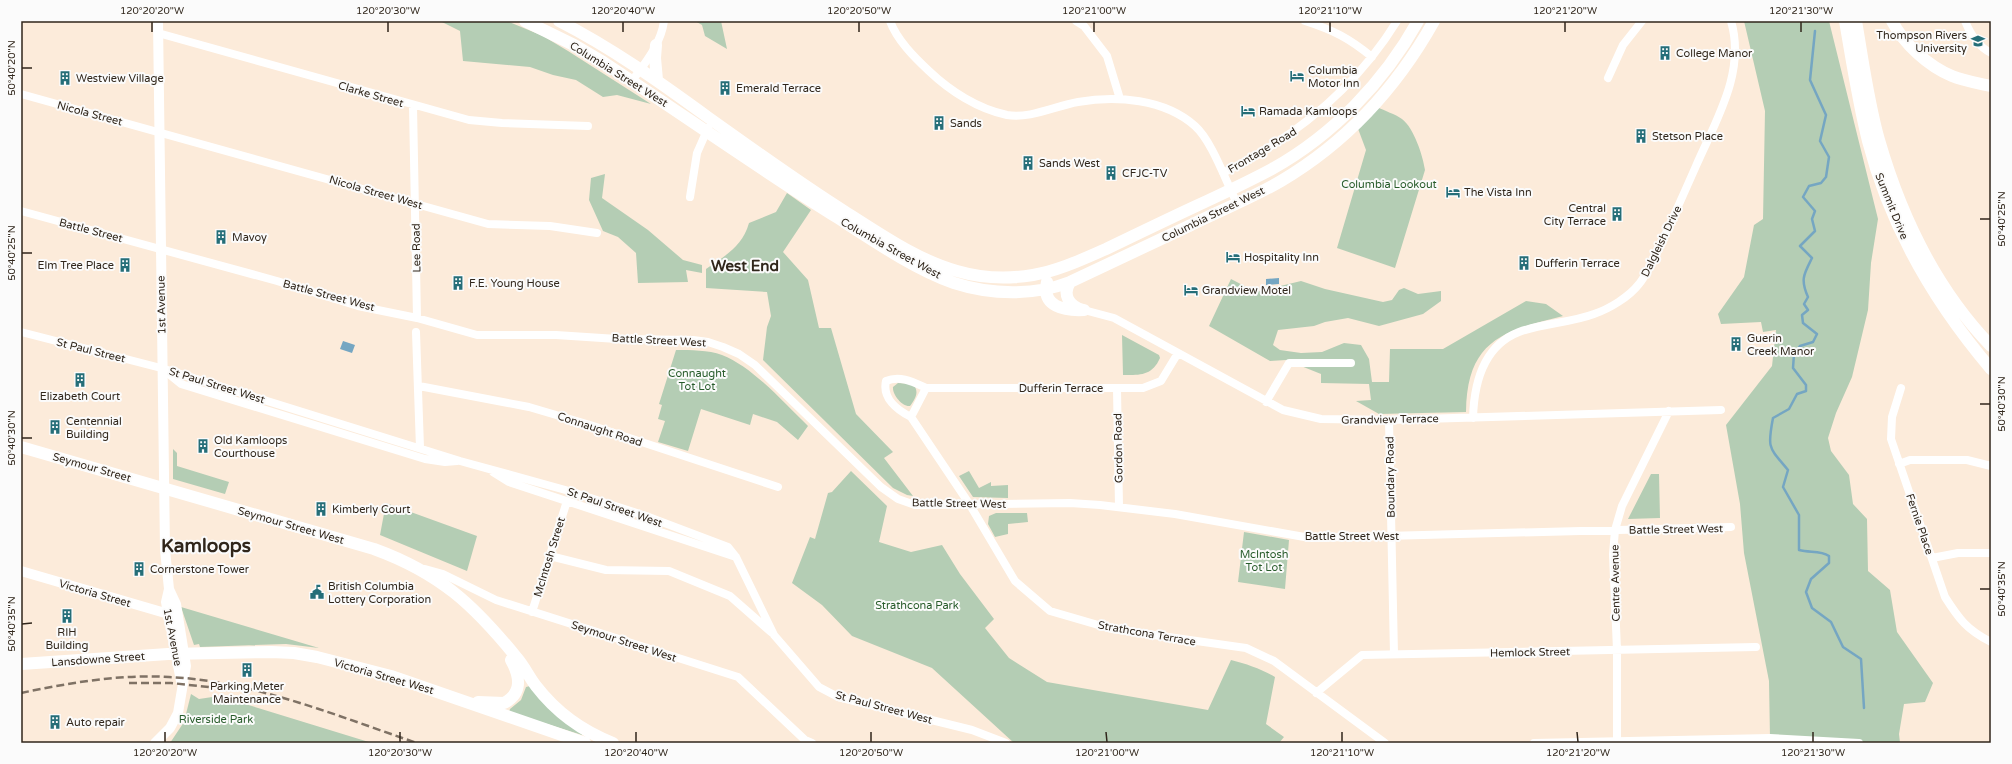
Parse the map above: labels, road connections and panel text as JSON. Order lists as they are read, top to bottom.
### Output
{
  "streets": {
    "main road": [
      "Columbia Street West",
      "Summit Drive",
      "Seymour Street",
      "Seymour Street West",
      "Lansdowne Street",
      "Victoria Street West"
    ],
    "street": [
      "Clarke Street",
      "Nicola Street",
      "Frontage Road",
      "Nicola Street West",
      "Battle Street",
      "Dalgleish Drive",
      "Lee Road",
      "Battle Street West",
      "1st Avenue",
      "St Paul Street",
      "St Paul Street West",
      "Dufferin Terrace",
      "Grandview Terrace",
      "Connaught Road",
      "Gordon Road",
      "Boundary Road",
      "Fernie Place",
      "McIntosh Street",
      "Centre Avenue",
      "Victoria Street",
      "Strathcona Terrace",
      "Hemlock Street"
    ]
  },
  "crossings": [
    ["Clarke Street", "Lee Road"],
    ["Clarke Street", "1st Avenue"],
    ["Nicola Street", "Nicola Street West"],
    ["Nicola Street", "1st Avenue"],
    ["Nicola Street West", "Lee Road"],
    ["Nicola Street West", "1st Avenue"],
    ["Battle Street", "Battle Street West"],
    ["Battle Street", "1st Avenue"],
    ["Dalgleish Drive", "Grandview Terrace"],
    ["Lee Road", "Battle Street West"],
    ["Battle Street West", "1st Avenue"],
    ["Battle Street West", "Gordon Road"],
    ["Battle Street West", "Boundary Road"],
    ["Battle Street West", "Centre Avenue"],
    ["Battle Street West", "Strathcona Terrace"],
    ["1st Avenue", "St Paul Street"],
    ["1st Avenue", "St Paul Street West"],
    ["1st Avenue", "Seymour Street"],
    ["1st Avenue", "Seymour Street West"],
    ["1st Avenue", "Victoria Street"],
    ["1st Avenue", "Lansdowne Street"],
    ["1st Avenue", "Victoria Street West"],
    ["St Paul Street", "St Paul Street West"],
    ["St Paul Street West", "McIntosh Street"],
    ["Dufferin Terrace", "Grandview Terrace"],
    ["Dufferin Terrace", "Gordon Road"],
    ["Dufferin Terrace", "Strathcona Terrace"],
    ["Grandview Terrace", "Boundary Road"],
    ["Grandview Terrace", "Centre Avenue"],
    ["Seymour Street", "Seymour Street West"],
    ["Boundary Road", "Hemlock Street"],
    ["Seymour Street West", "McIntosh Street"],
    ["Centre Avenue", "Hemlock Street"],
    ["Strathcona Terrace", "Hemlock Street"],
    ["Lansdowne Street", "Victoria Street West"]
  ],
  "districts": ["West End", "Kamloops"],
  "parks": [
    "Columbia Lookout",
    "Connaught Tot Lot",
    "McIntosh Tot Lot",
    "Strathcona Park",
    "Riverside Park"
  ],
  "places": {
    "school or university": ["Thompson Rivers University"],
    "building": [
      "College Manor",
      "Westview Village",
      "Emerald Terrace",
      "Sands",
      "Stetson Place",
      "Sands West",
      "CFJC-TV",
      "Central City Terrace",
      "Mavoy",
      "Dufferin Terrace",
      "Elm Tree Place",
      "F.E. Young House",
      "Guerin Creek Manor",
      "Elizabeth Court",
      "Centennial Building",
      "Old Kamloops Courthouse",
      "Kimberly Court",
      "Cornerstone Tower",
      "RIH Building",
      "Parking Meter Maintenance",
      "Auto repair"
    ],
    "hotel": [
      "Columbia Motor Inn",
      "Ramada Kamloops",
      "The Vista Inn",
      "Hospitality Inn",
      "Grandview Motel"
    ],
    "public building": ["British Columbia Lottery Corporation"]
  },
  "coordinates": [
    "120°20'20\"W",
    "120°20'30\"W",
    "120°20'40\"W",
    "120°20'50\"W",
    "120°21'00\"W",
    "120°21'10\"W",
    "120°21'20\"W",
    "120°21'30\"W",
    "50°40'20\"N",
    "50°40'25\"N",
    "50°40'30\"N",
    "50°40'35\"N"
  ]
}
